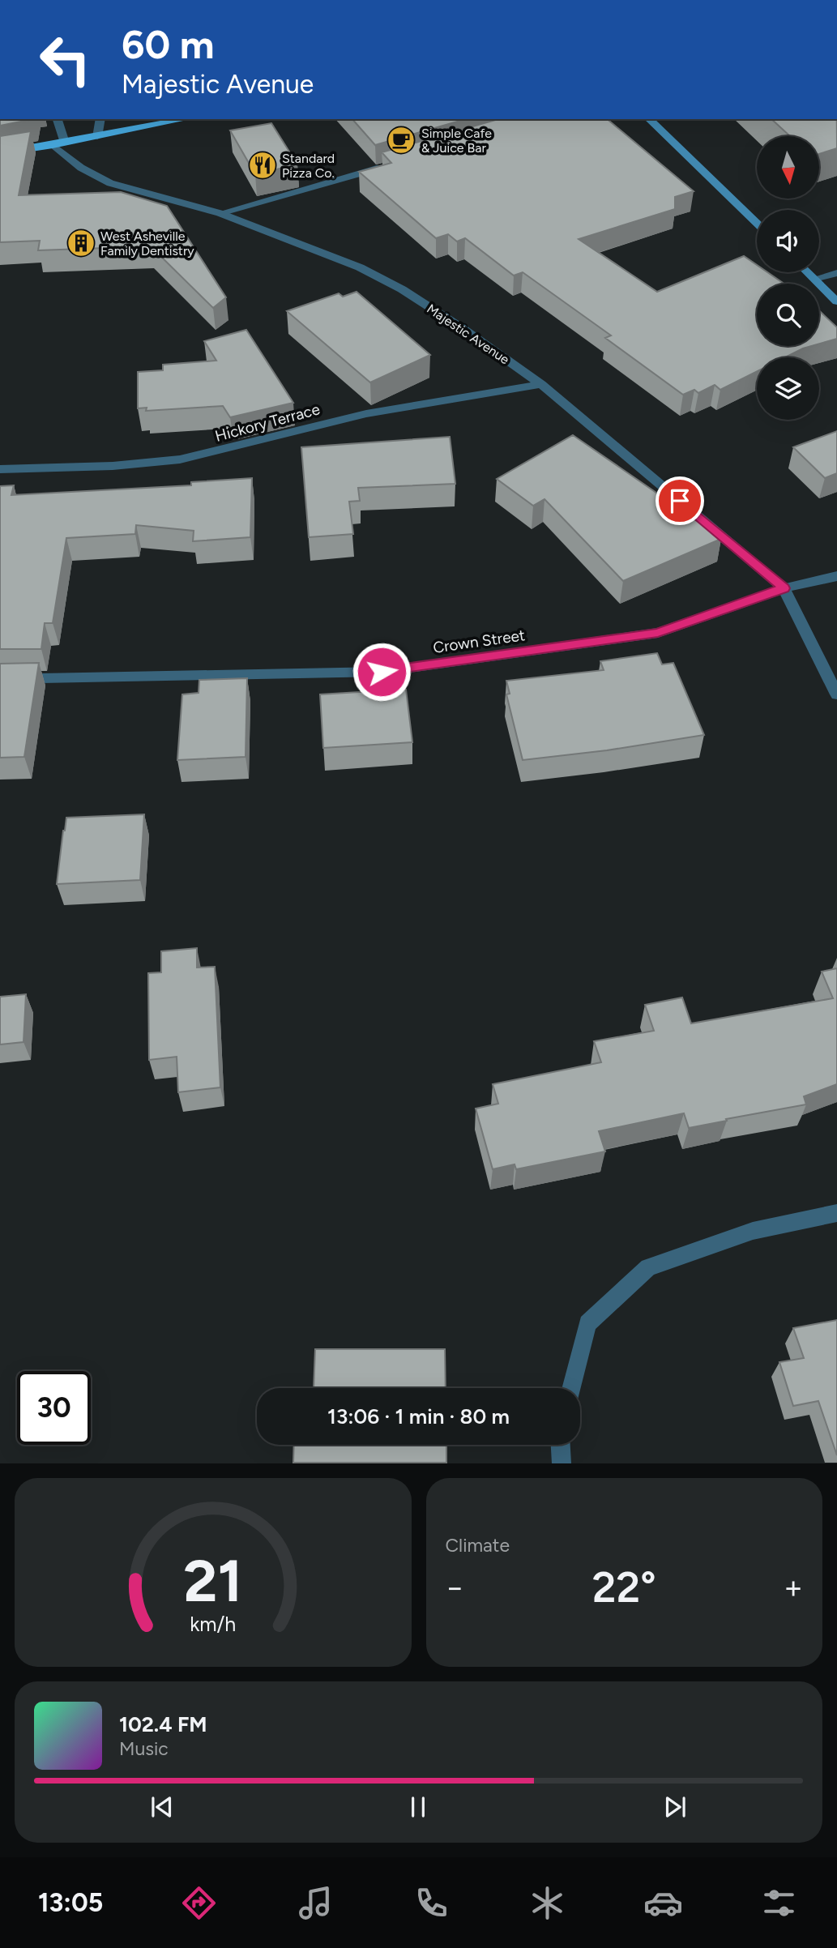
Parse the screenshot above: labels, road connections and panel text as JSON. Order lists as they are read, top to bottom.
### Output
{
  "streets": {
    "street": ["Majestic Avenue", "Hickory Terrace", "Crown Street"]
  },
  "crossings": [
    ["Majestic Avenue", "Hickory Terrace"],
    ["Majestic Avenue", "Crown Street"]
  ],
  "places": {
    "cafe": ["Simple Cafe & Juice Bar"],
    "restaurant": ["Standard Pizza Co."],
    "building": ["West Asheville Family Dentistry"]
  },
  "north": "bottom",
  "page": {
    "turn": ["60 m", "Majestic Avenue"],
    "limit": "30",
    "trip": "13:06 · 1 min · 80 m",
    "tile": "Climate",
    "heat": ["−", "22°", "+"],
    "song": ["102.4 FM", "Music"],
    "tabs": "13:05",
    "gauge": ["21", "km/h"]
  }
}
